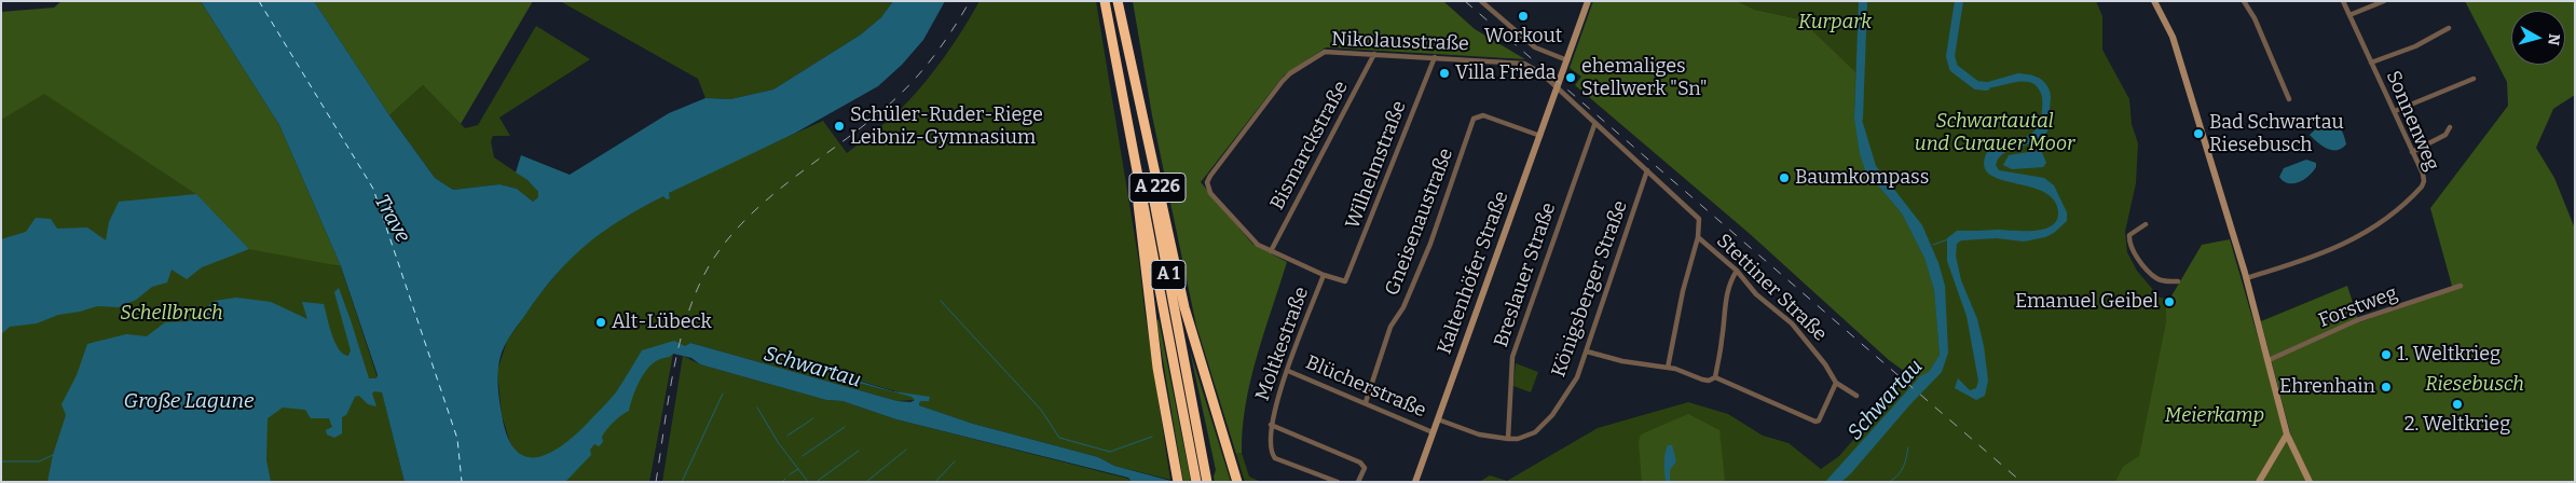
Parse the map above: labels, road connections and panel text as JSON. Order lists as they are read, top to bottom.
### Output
{
  "streets": {
    "highway": ["A 226", "A 1"],
    "street": [
      "Nikolausstraße",
      "Sonnenweg",
      "Bismarckstraße",
      "Wilhelmstraße",
      "Gneisenaustraße",
      "Kaltenhöfer Straße",
      "Breslauer Straße",
      "Stettiner Straße",
      "Königsberger Straße",
      "Forstweg",
      "Moltkestraße",
      "Blücherstraße"
    ]
  },
  "crossings": [
    ["Nikolausstraße", "Bismarckstraße"],
    ["Nikolausstraße", "Wilhelmstraße"],
    ["Nikolausstraße", "Kaltenhöfer Straße"],
    ["Nikolausstraße", "Stettiner Straße"],
    ["Wilhelmstraße", "Moltkestraße"],
    ["A 226", "A 1"],
    ["Gneisenaustraße", "Kaltenhöfer Straße"],
    ["Gneisenaustraße", "Blücherstraße"],
    ["Kaltenhöfer Straße", "Stettiner Straße"],
    ["Kaltenhöfer Straße", "Königsberger Straße"],
    ["Kaltenhöfer Straße", "Blücherstraße"],
    ["Breslauer Straße", "Stettiner Straße"],
    ["Breslauer Straße", "Königsberger Straße"],
    ["Stettiner Straße", "Königsberger Straße"],
    ["Moltkestraße", "Blücherstraße"]
  ],
  "water": ["Trave", "Schwartau", "Große Lagune"],
  "parks": [
    "Kurpark",
    "Schwartautal und Curauer Moor",
    "Schellbruch",
    "Riesebusch",
    "Meierkamp"
  ],
  "places": [
    "Workout",
    "Villa Frieda",
    "ehemaliges Stellwerk \"Sn\"",
    "Schüler-Ruder-Riege Leibniz-Gymnasium",
    "Bad Schwartau Riesebusch",
    "Baumkompass",
    "Emanuel Geibel",
    "Alt-Lübeck",
    "1. Weltkrieg",
    "Ehrenhain",
    "2. Weltkrieg"
  ],
  "north": "right"
}
